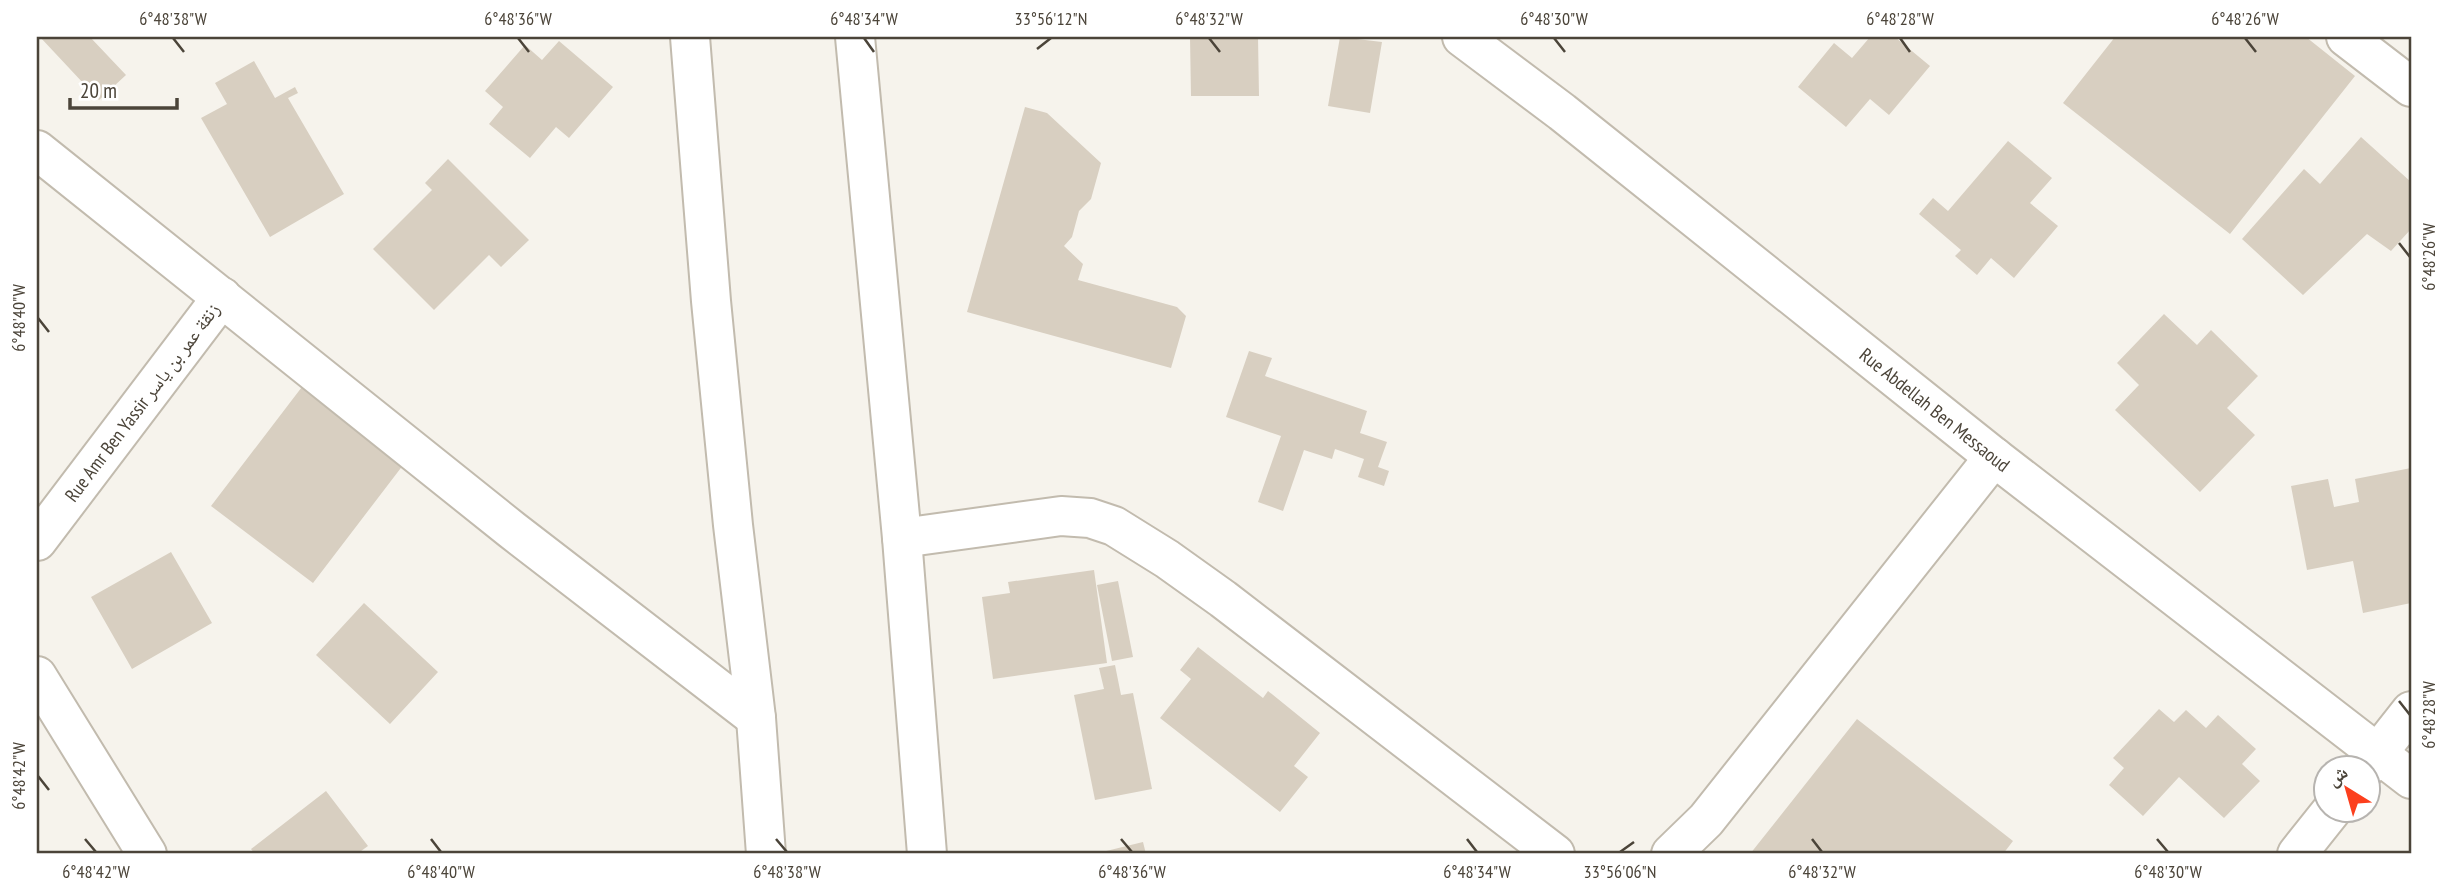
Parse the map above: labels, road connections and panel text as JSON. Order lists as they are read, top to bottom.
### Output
{
  "streets": {
    "street": ["Rue Amr Ben Yassir زنقة عمر بن ياسر", "Rue Abdellah Ben Messaoud"]
  },
  "scale_bar": "20 m",
  "north": "top left",
  "coordinates": [
    "6°48'38\"W",
    "6°48'36\"W",
    "6°48'34\"W",
    "33°56'12\"N",
    "6°48'32\"W",
    "6°48'30\"W",
    "6°48'28\"W",
    "6°48'26\"W",
    "6°48'40\"W",
    "6°48'42\"W",
    "33°56'06\"N"
  ]
}
